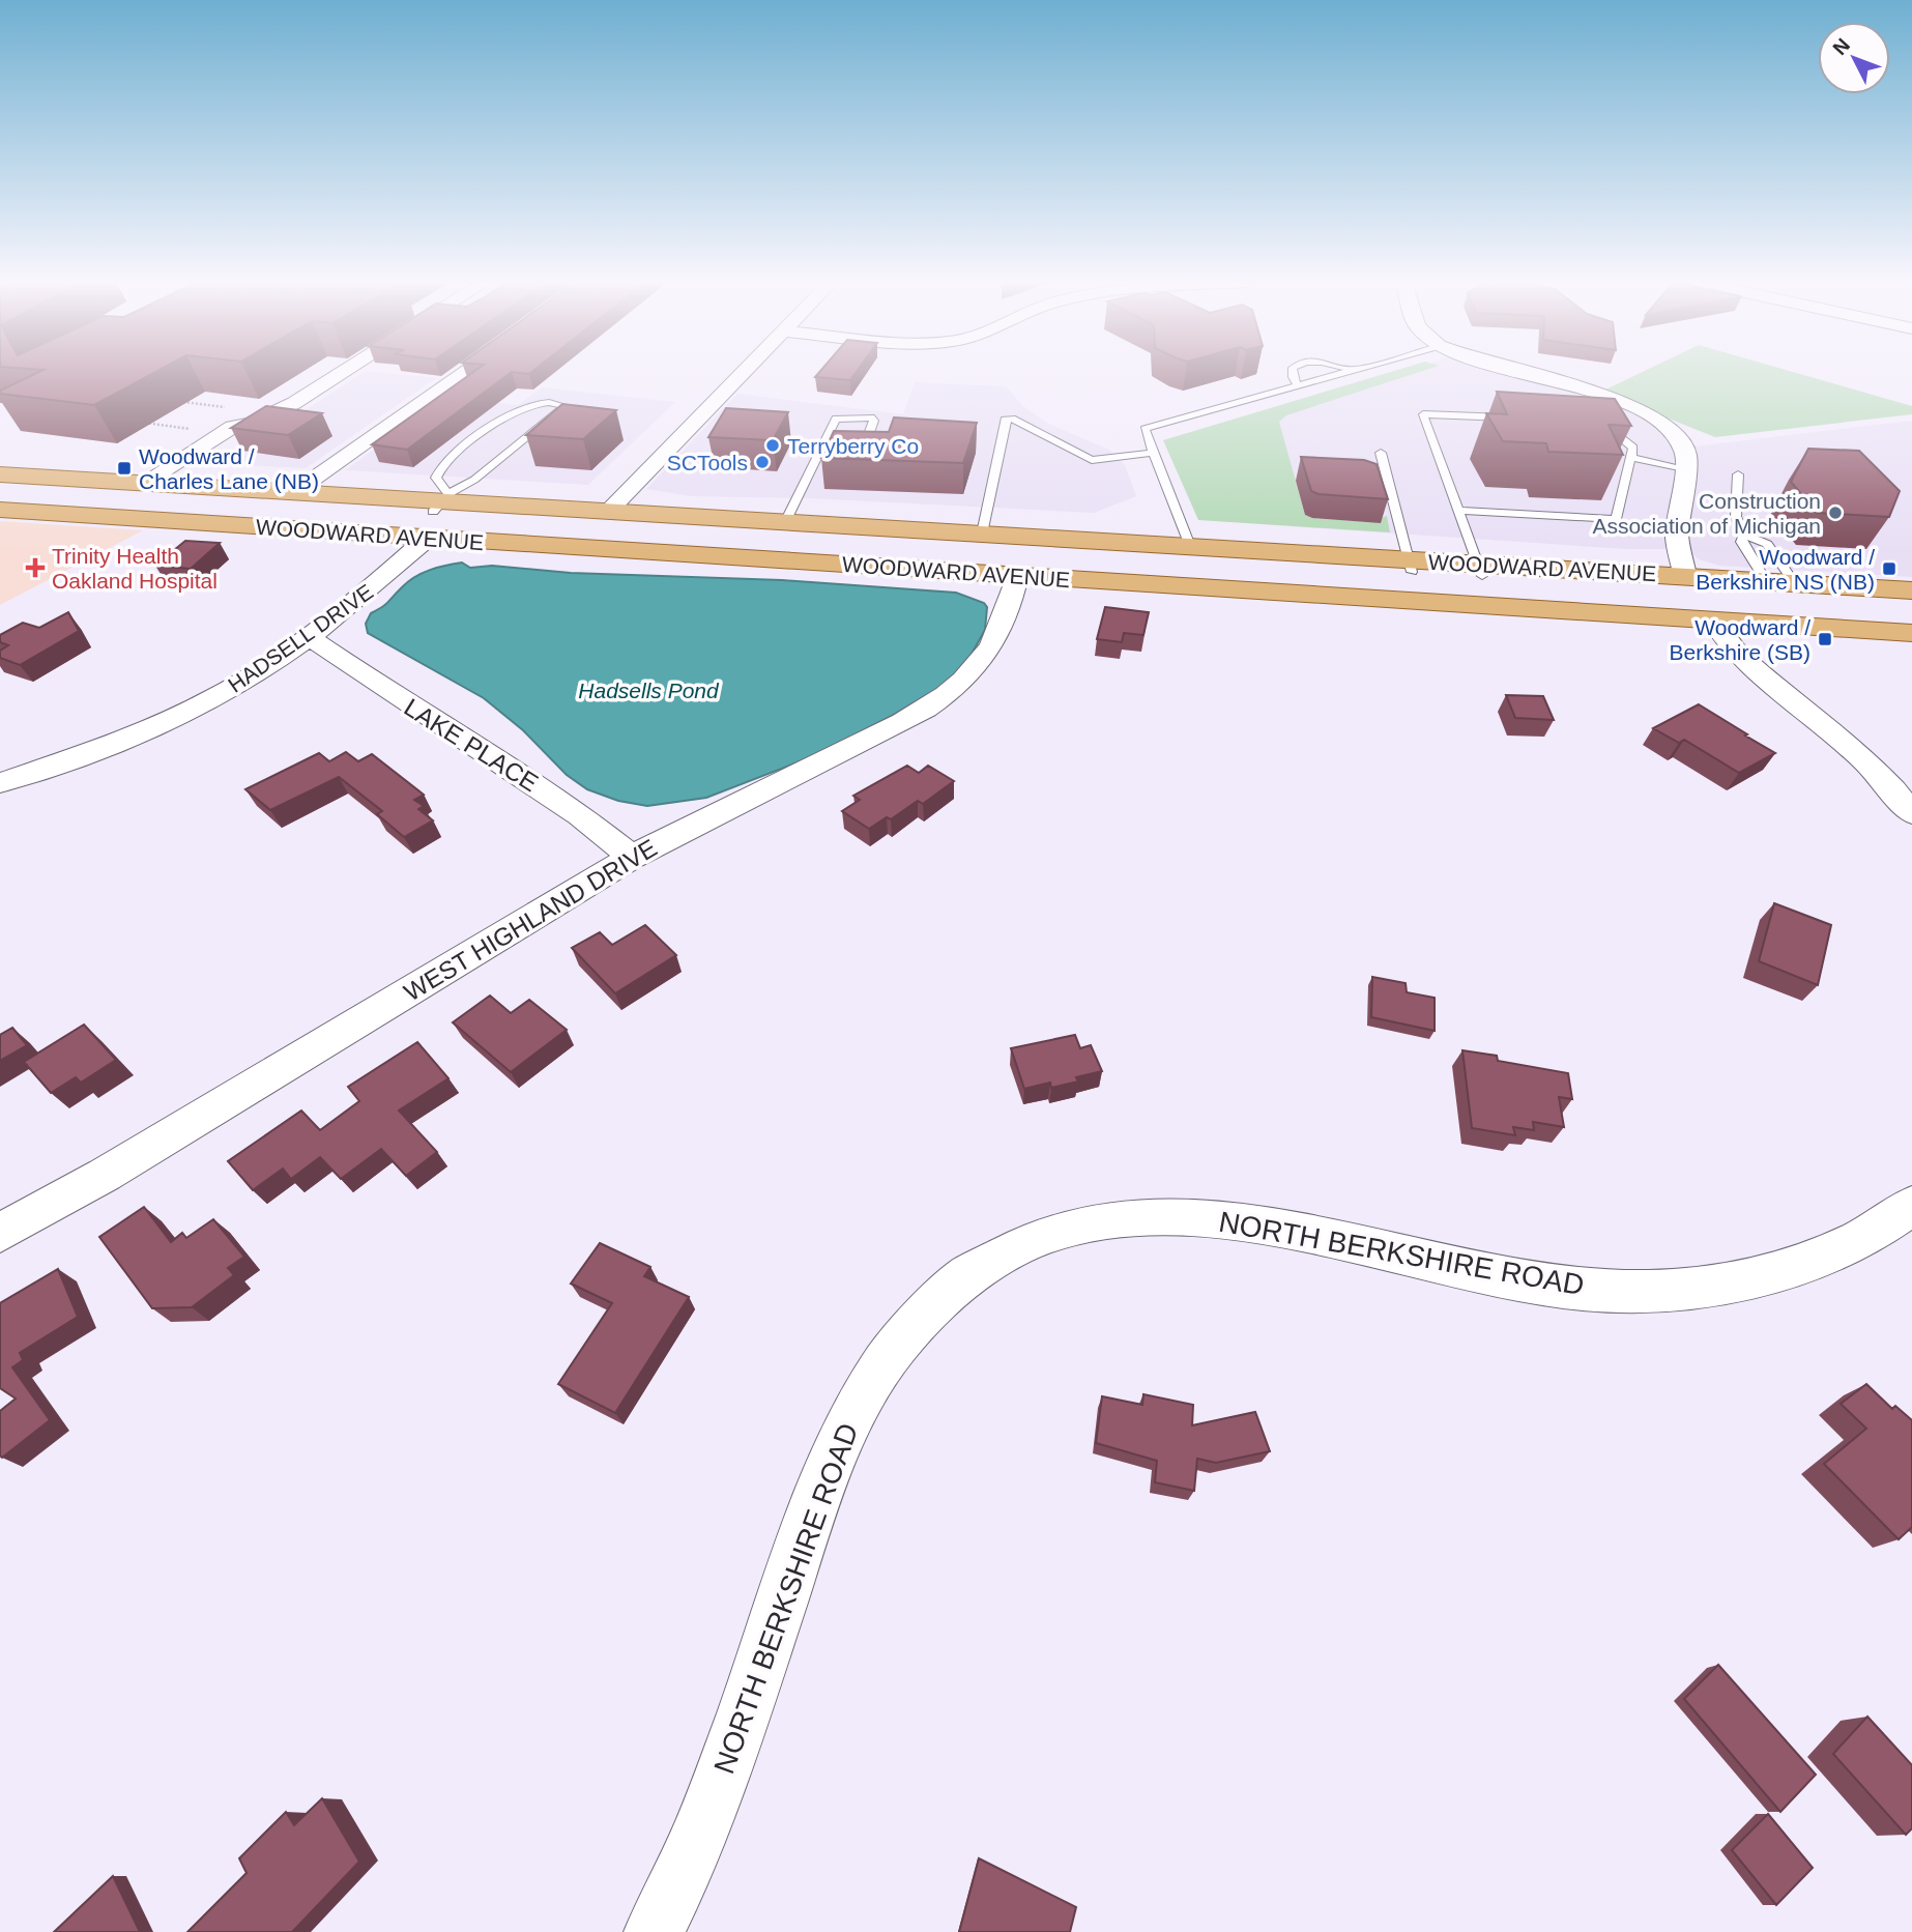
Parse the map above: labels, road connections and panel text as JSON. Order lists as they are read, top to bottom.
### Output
{
  "streets": {
    "main road": ["WOODWARD AVENUE"],
    "street": [
      "HADSELL DRIVE",
      "LAKE PLACE",
      "WEST HIGHLAND DRIVE",
      "NORTH BERKSHIRE ROAD"
    ]
  },
  "crossings": [
    ["WOODWARD AVENUE", "HADSELL DRIVE"],
    ["WOODWARD AVENUE", "WEST HIGHLAND DRIVE"],
    ["HADSELL DRIVE", "LAKE PLACE"],
    ["LAKE PLACE", "WEST HIGHLAND DRIVE"]
  ],
  "water": ["Hadsells Pond"],
  "places": {
    "other": ["Terryberry Co", "SCTools", "Construction Association of Michigan"],
    "transit": ["Woodward / Charles Lane (NB)", "Woodward / Berkshire NS (NB)", "Woodward / Berkshire (SB)"],
    "health": ["Trinity Health Oakland Hospital"]
  },
  "north": "top left"
}
